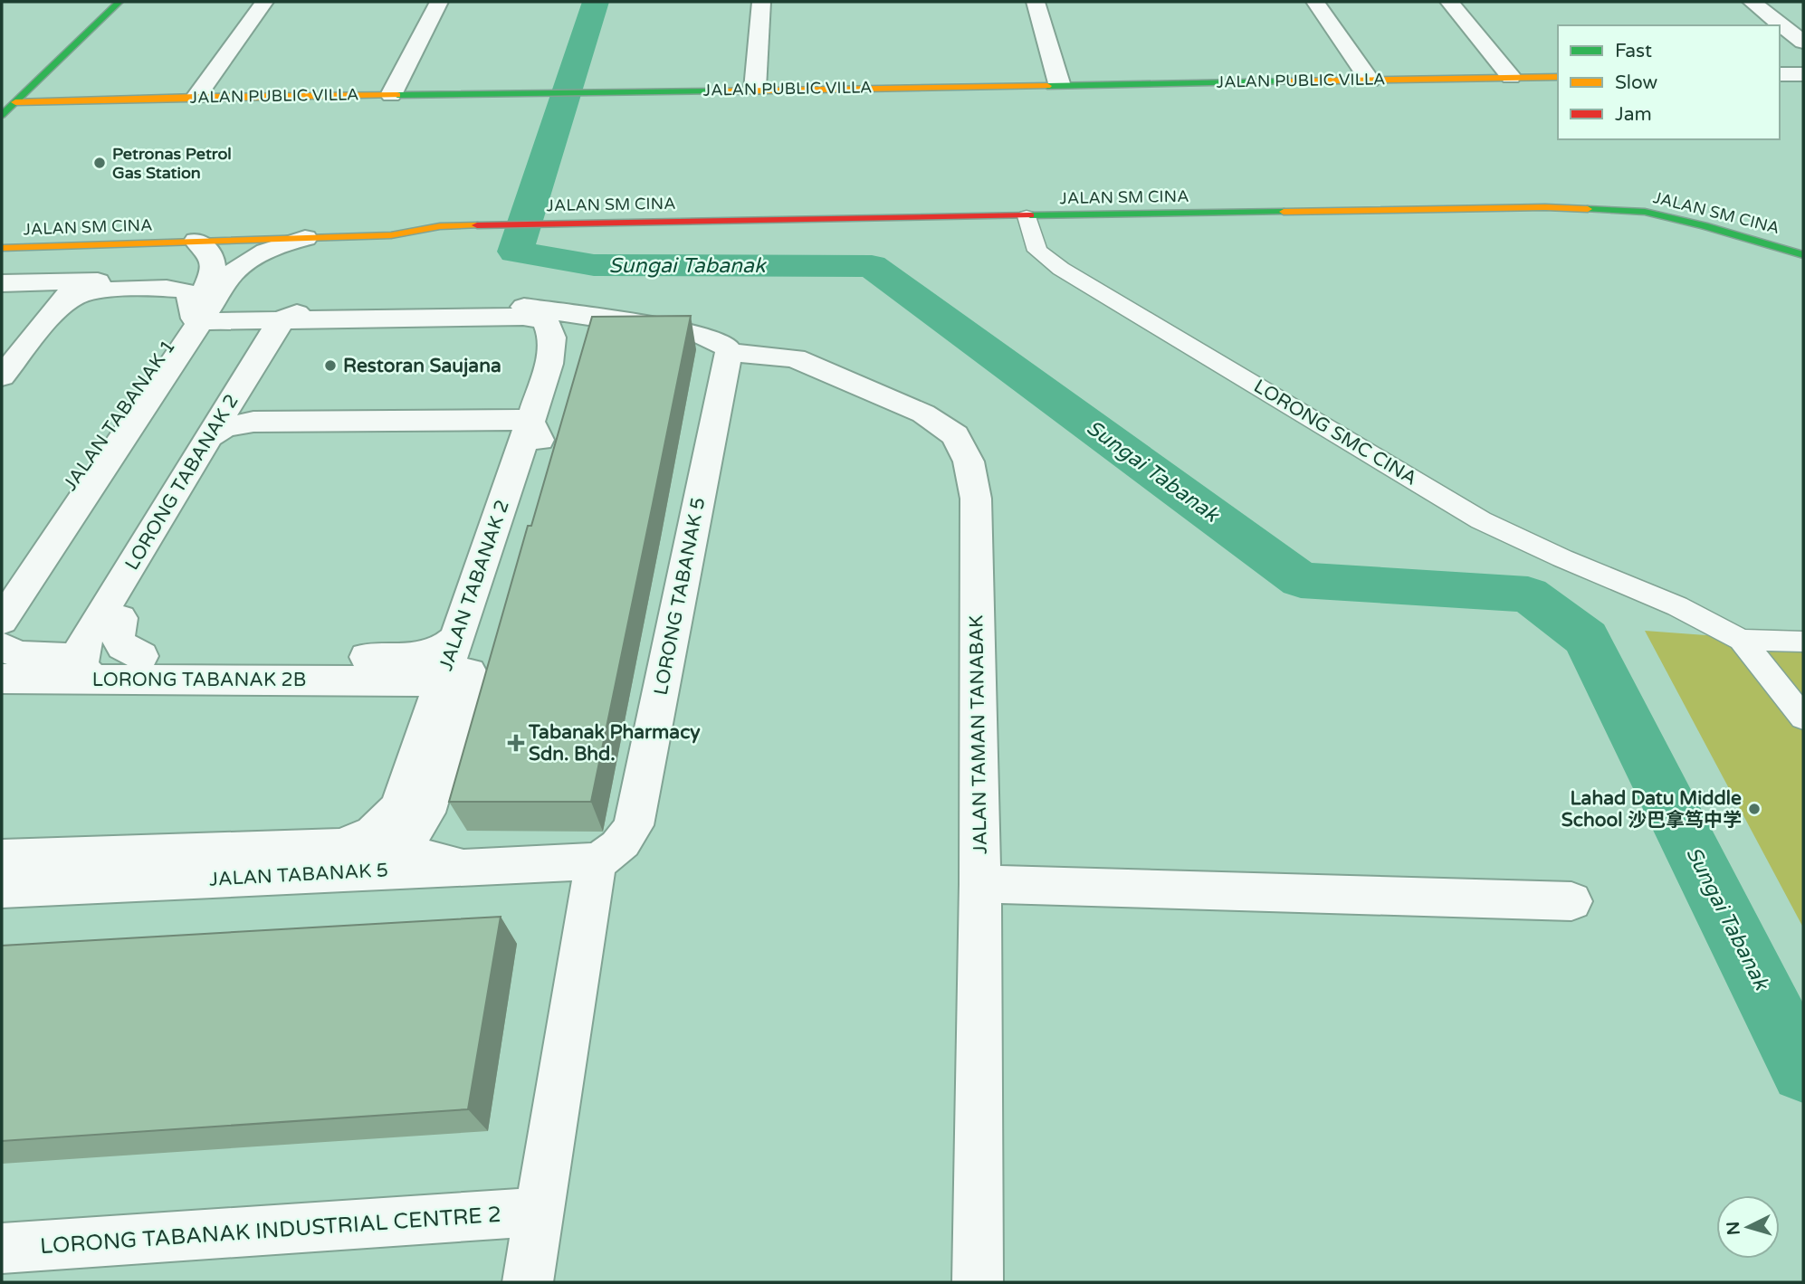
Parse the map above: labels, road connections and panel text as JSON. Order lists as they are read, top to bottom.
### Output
{
  "streets": {
    "main road": ["JALAN PUBLIC VILLA", "JALAN SM CINA"],
    "street": [
      "JALAN TABANAK 1",
      "LORONG TABANAK 2",
      "JALAN TABANAK 2",
      "LORONG TABANAK 5",
      "LORONG TABANAK 2B",
      "JALAN TAMAN TANABAK",
      "JALAN TABANAK 5",
      "LORONG TABANAK INDUSTRIAL CENTRE 2"
    ],
    "lane": ["LORONG SMC CINA"]
  },
  "crossings": [
    ["JALAN SM CINA", "JALAN TABANAK 1"],
    ["JALAN SM CINA", "LORONG SMC CINA"],
    ["LORONG TABANAK 5", "JALAN TAMAN TANABAK"],
    ["LORONG TABANAK 5", "JALAN TABANAK 5"]
  ],
  "water": ["Sungai Tabanak"],
  "places": {
    "other": ["Petronas Petrol Gas Station", "Restoran Saujana", "Lahad Datu Middle School 沙巴拿笃中学"],
    "health": ["Tabanak Pharmacy Sdn. Bhd."]
  },
  "legend": ["Fast", "Slow", "Jam"],
  "north": "left"
}
